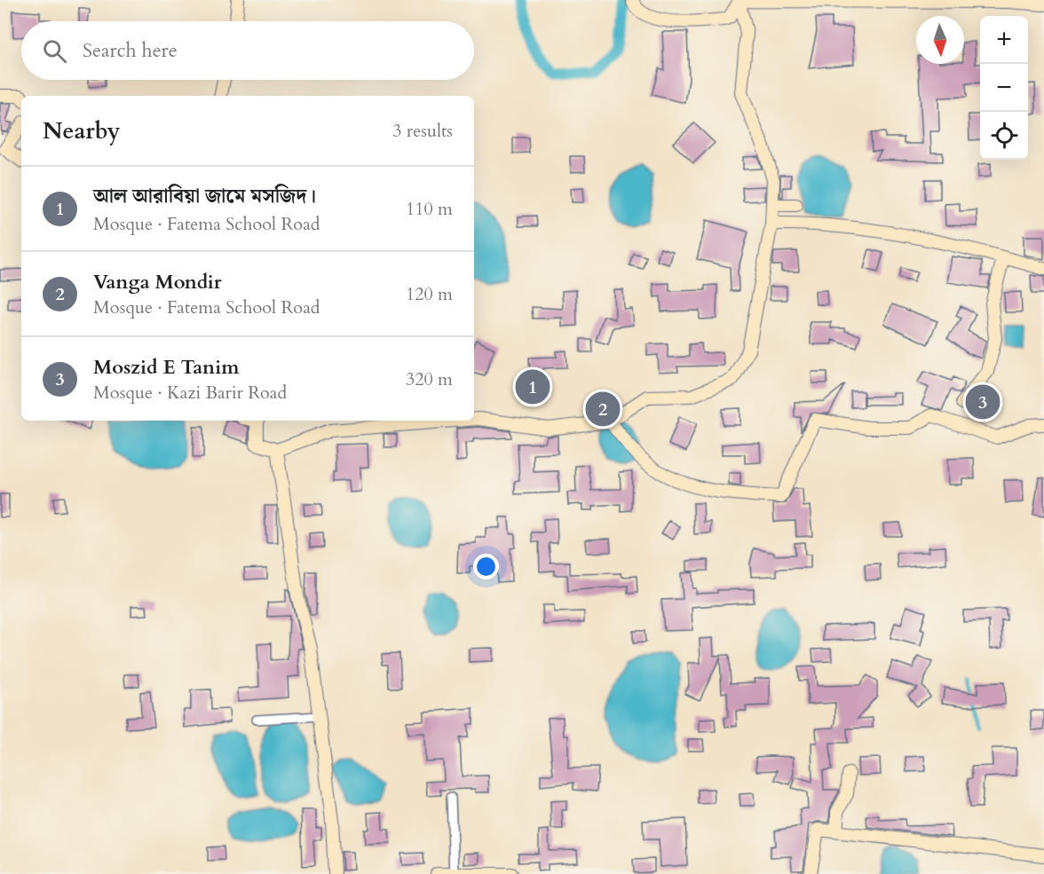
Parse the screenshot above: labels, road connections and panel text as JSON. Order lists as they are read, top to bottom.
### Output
{
  "north": "bottom",
  "page": {
    "map_buttons": ["+", "−"],
    "search": "Search here",
    "heading": ["Nearby", "3 results"],
    "list": [
      {
        "mark": "1",
        "name": "আল আরাবিয়া জামে মসজিদ।",
        "note": "Mosque · Fatema School Road",
        "value": "110 m"
      },
      {
        "mark": "2",
        "name": "Vanga Mondir",
        "note": "Mosque · Fatema School Road",
        "value": "120 m"
      },
      {
        "mark": "3",
        "name": "Moszid E Tanim",
        "note": "Mosque · Kazi Barir Road",
        "value": "320 m"
      }
    ],
    "pins": ["1", "3", "2"]
  }
}
